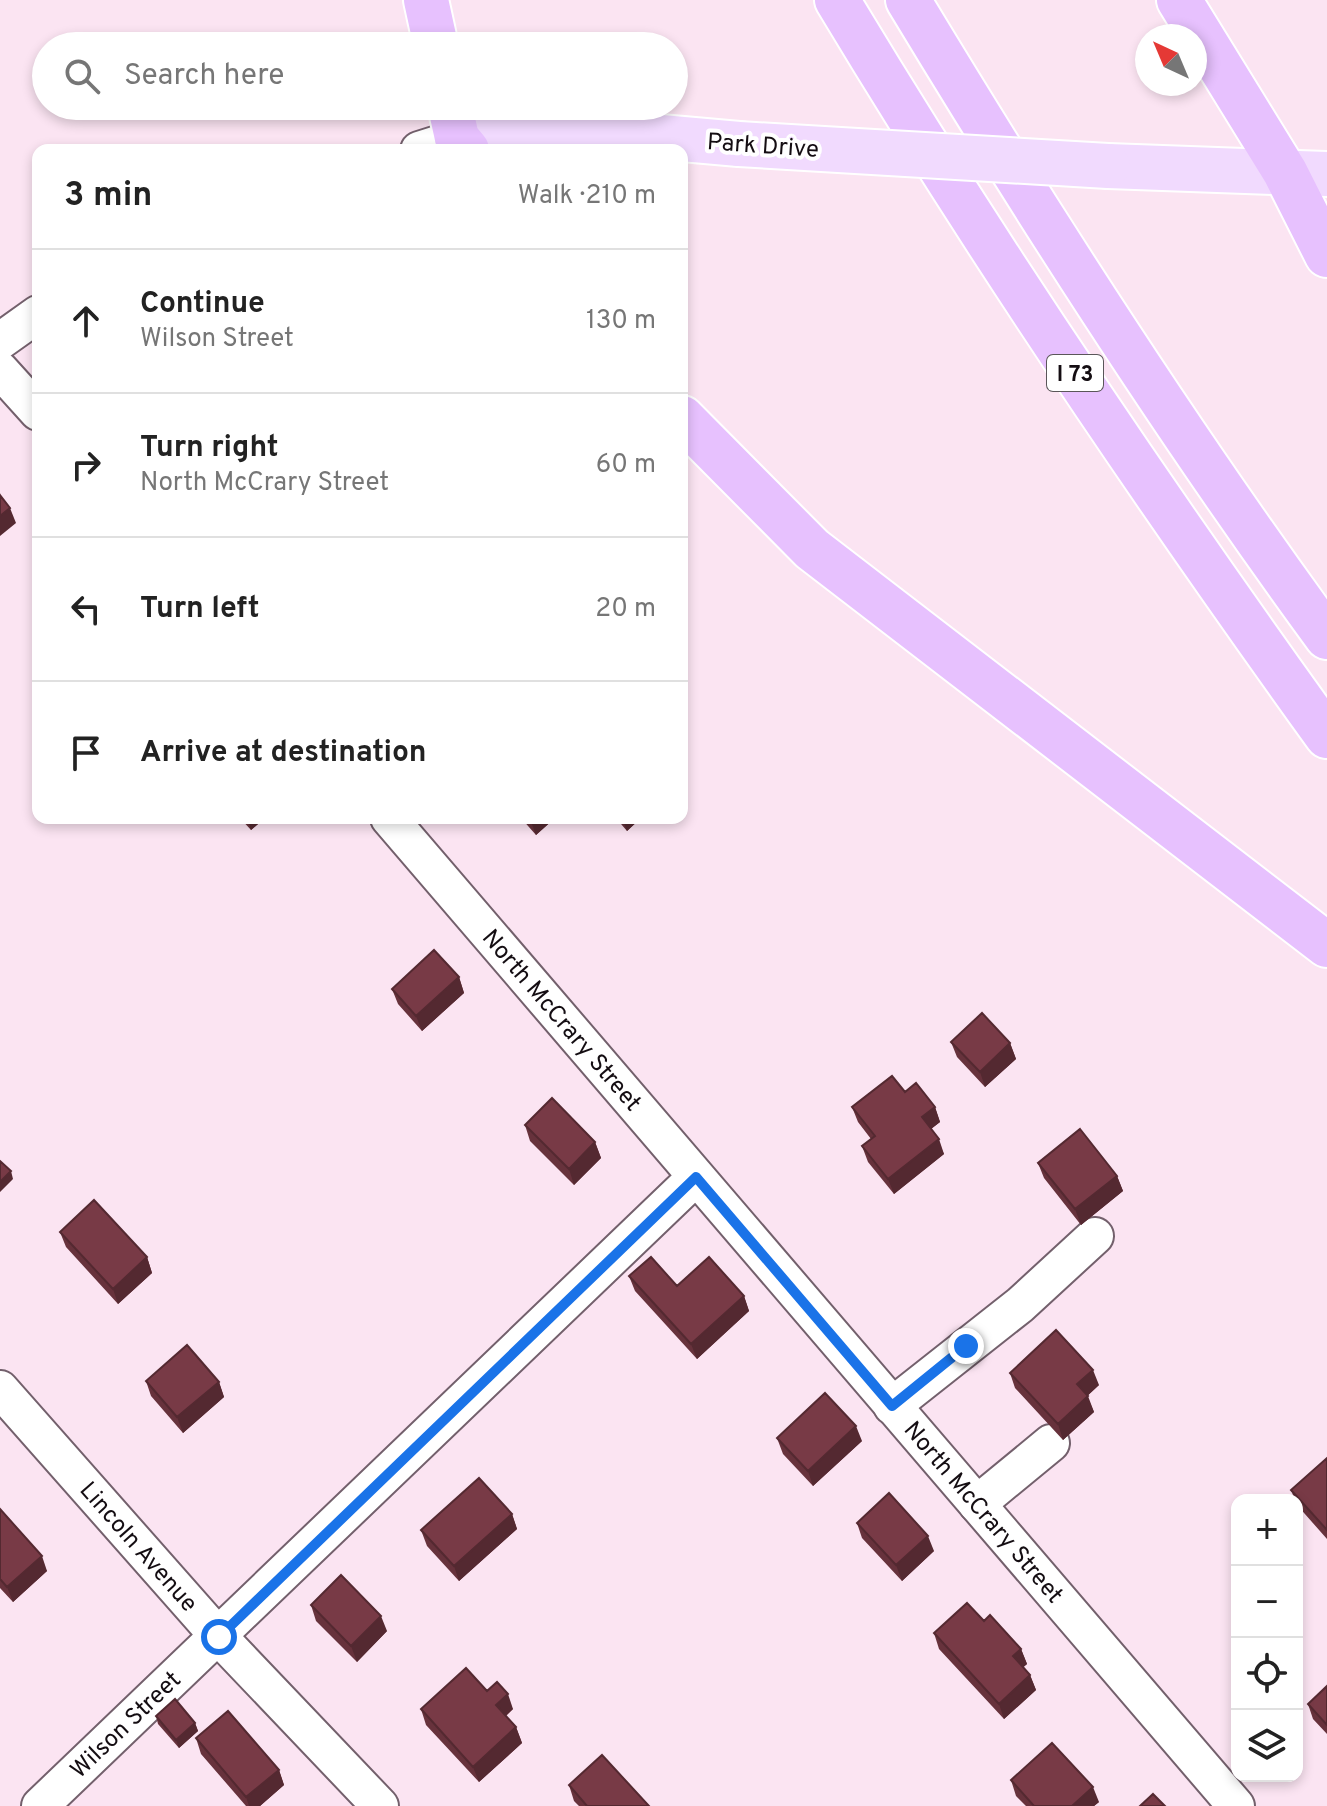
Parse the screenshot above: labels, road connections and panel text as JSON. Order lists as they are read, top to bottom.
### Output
{
  "streets": {
    "highway": ["I 73"],
    "main road": ["Park Drive"],
    "street": ["North McCrary Street", "Lincoln Avenue", "Wilson Street"]
  },
  "crossings": [
    ["North McCrary Street", "Wilson Street"],
    ["Lincoln Avenue", "Wilson Street"]
  ],
  "north": "top left",
  "page": {
    "search": "Search here",
    "heading": ["3 min", "Walk · 210 m"],
    "list": [
      ["Continue", "Wilson Street", "130 m"],
      ["Turn right", "North McCrary Street", "60 m"],
      ["Turn left", "20 m"],
      "Arrive at destination"
    ],
    "map_buttons": ["+", "−"]
  }
}
